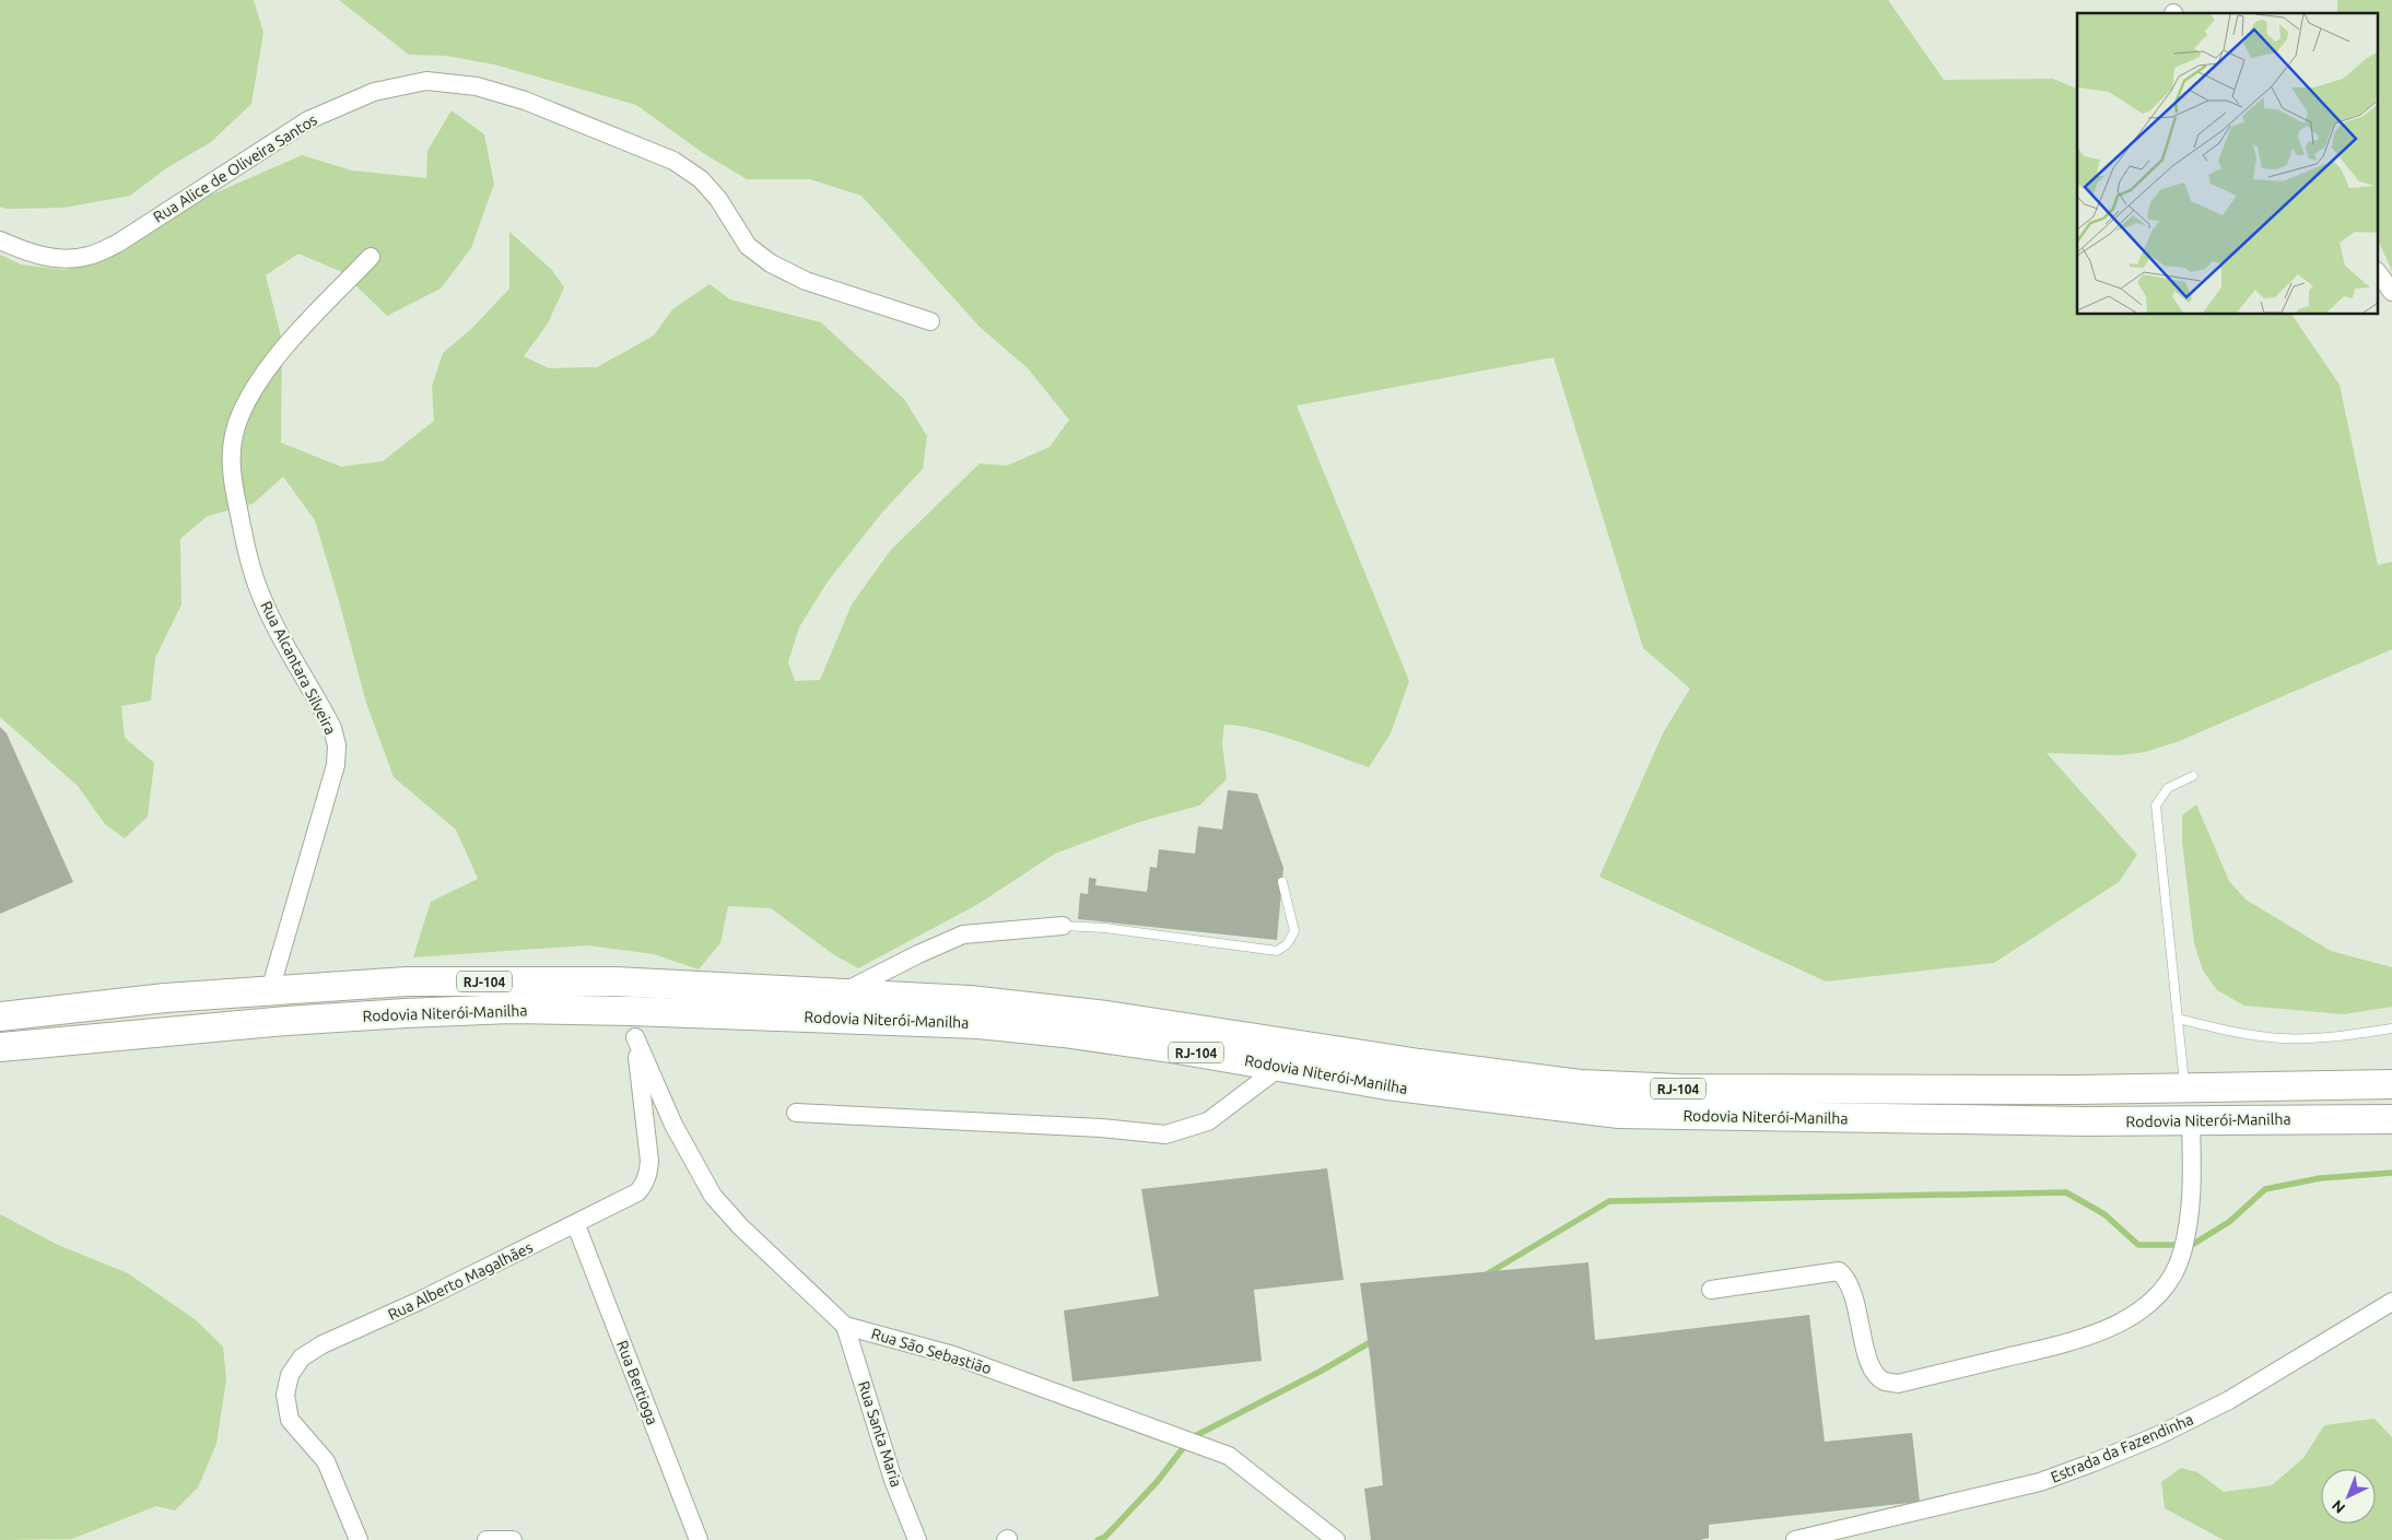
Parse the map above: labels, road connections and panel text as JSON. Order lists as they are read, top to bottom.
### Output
{
  "streets": {
    "highway": ["RJ-104", "Rodovia Niterói-Manilha"],
    "street": [
      "Rua Alice de Oliveira Santos",
      "Rua Alcantara Silveira",
      "Rua Alberto Magalhães",
      "Rua São Sebastião",
      "Rua Bertioga",
      "Rua Santa Maria",
      "Estrada da Fazendinha"
    ]
  },
  "crossings": [
    ["Rua Alcantara Silveira", "Rodovia Niterói-Manilha"],
    ["Rodovia Niterói-Manilha", "Rua Alberto Magalhães"],
    ["Rodovia Niterói-Manilha", "Rua São Sebastião"],
    ["Rua Alberto Magalhães", "Rua São Sebastião"],
    ["Rua Alberto Magalhães", "Rua Bertioga"],
    ["Rua São Sebastião", "Rua Santa Maria"]
  ],
  "north": "bottom left"
}
